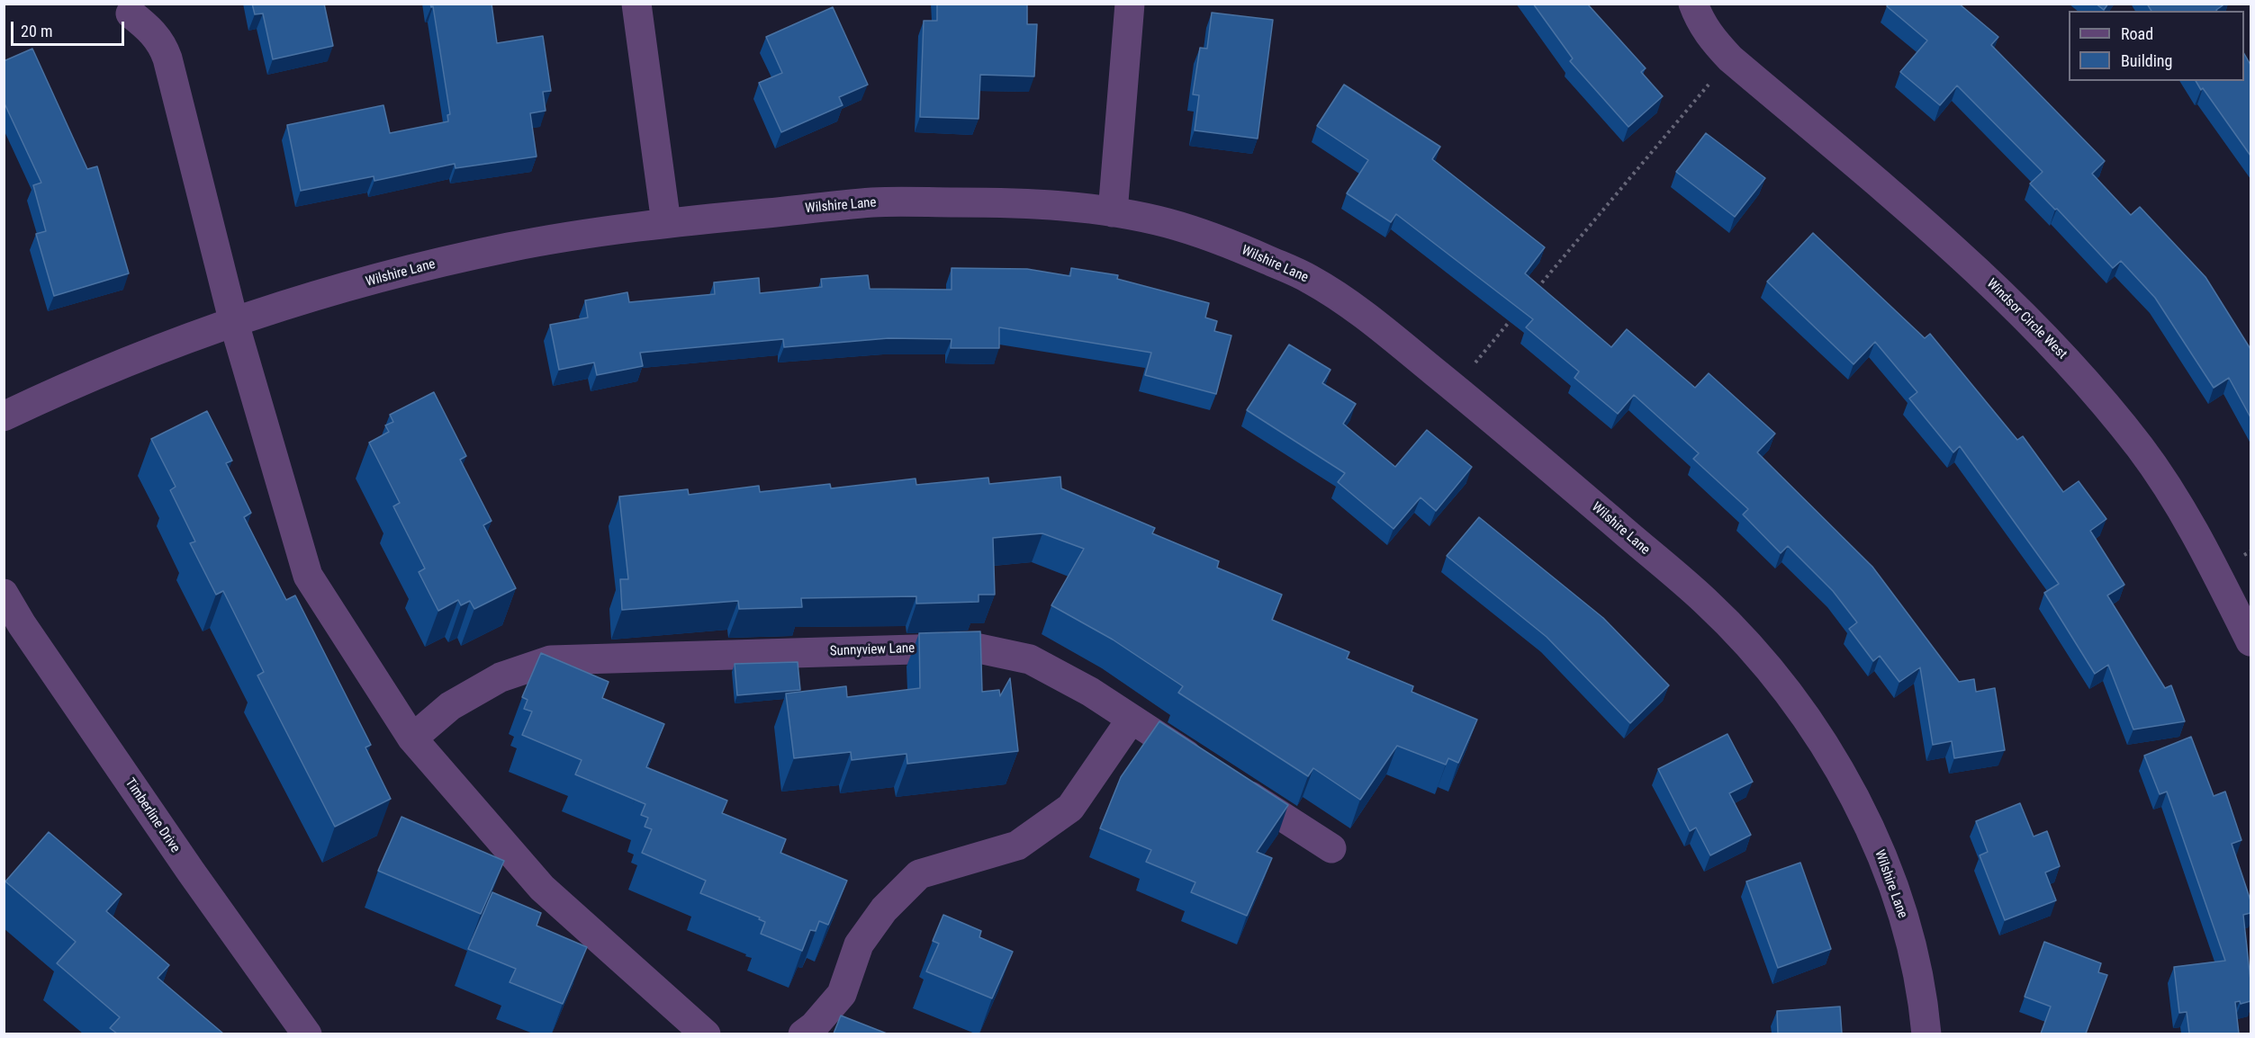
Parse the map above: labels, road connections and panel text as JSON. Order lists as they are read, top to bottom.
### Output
{
  "streets": {
    "street": [
      "Wilshire Lane",
      "Windsor Circle West",
      "Sunnyview Lane",
      "Timberline Drive"
    ]
  },
  "legend": ["Road", "Building"],
  "scale_bar": "20 m"
}
